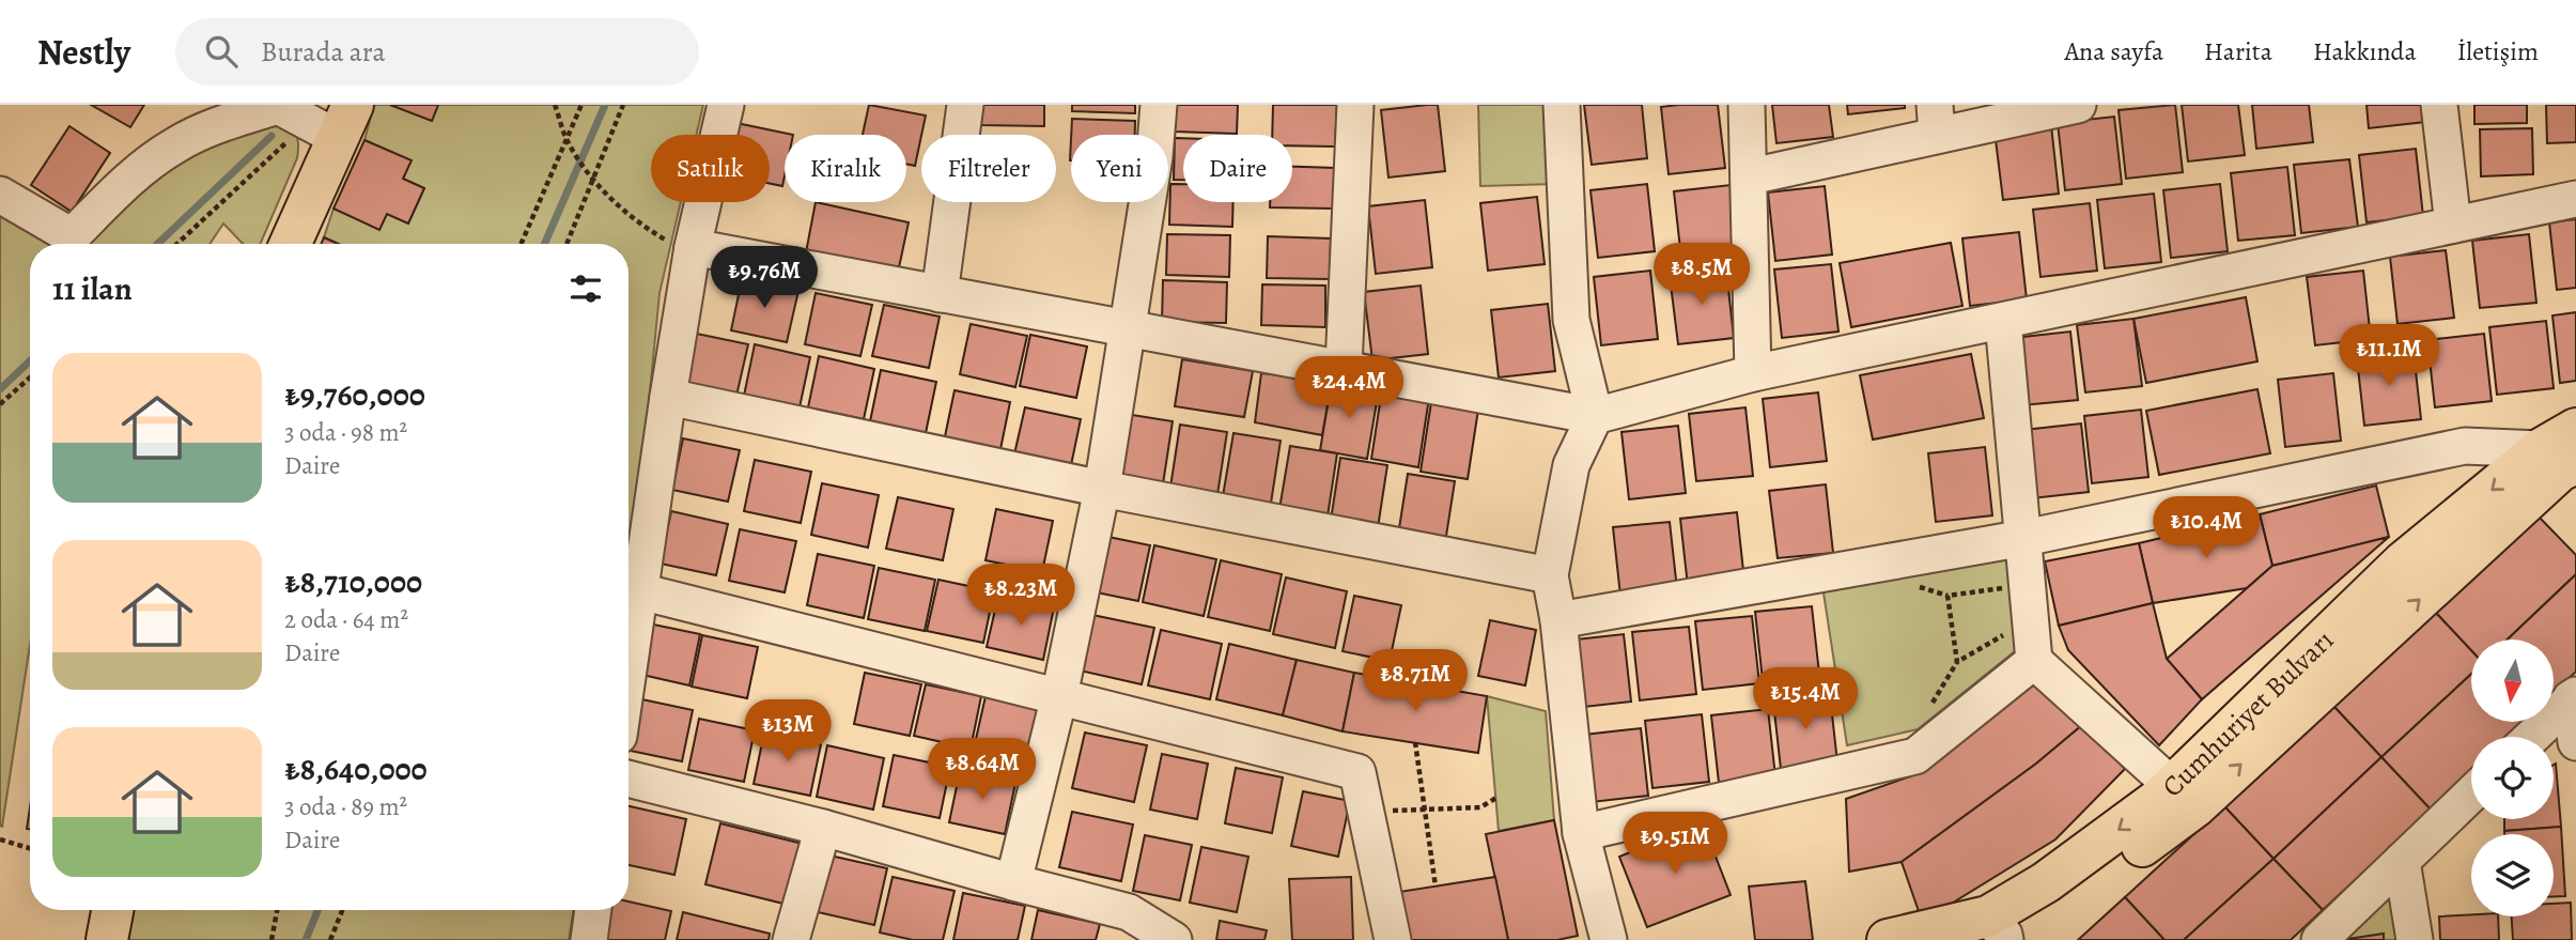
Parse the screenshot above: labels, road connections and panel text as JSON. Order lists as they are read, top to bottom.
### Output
{
  "streets": {
    "main road": ["Cumhuriyet Bulvarı"]
  },
  "north": "bottom",
  "page": {
    "header": "Nestly",
    "search": "Burada ara",
    "nav": [
      "Ana sayfa",
      "Harita",
      "Hakkında",
      "İletişim"
    ],
    "chip": [
      "Satılık",
      "Kiralık",
      "Filtreler",
      "Yeni",
      "Daire"
    ],
    "price": [
      "₺8.5M",
      "₺9.76M",
      "₺11.1M",
      "₺24.4M",
      "₺10.4M",
      "₺8.23M",
      "₺8.71M",
      "₺15.4M",
      "₺13M",
      "₺8.64M",
      "₺9.51M"
    ],
    "heading": "11 ilan",
    "list": [
      {
        "name": "₺9,760,000",
        "note": "3 oda · 98 m² · Daire"
      },
      {
        "name": "₺8,710,000",
        "note": "2 oda · 64 m² · Daire"
      },
      {
        "name": "₺8,640,000",
        "note": "3 oda · 89 m² · Daire"
      }
    ]
  }
}
